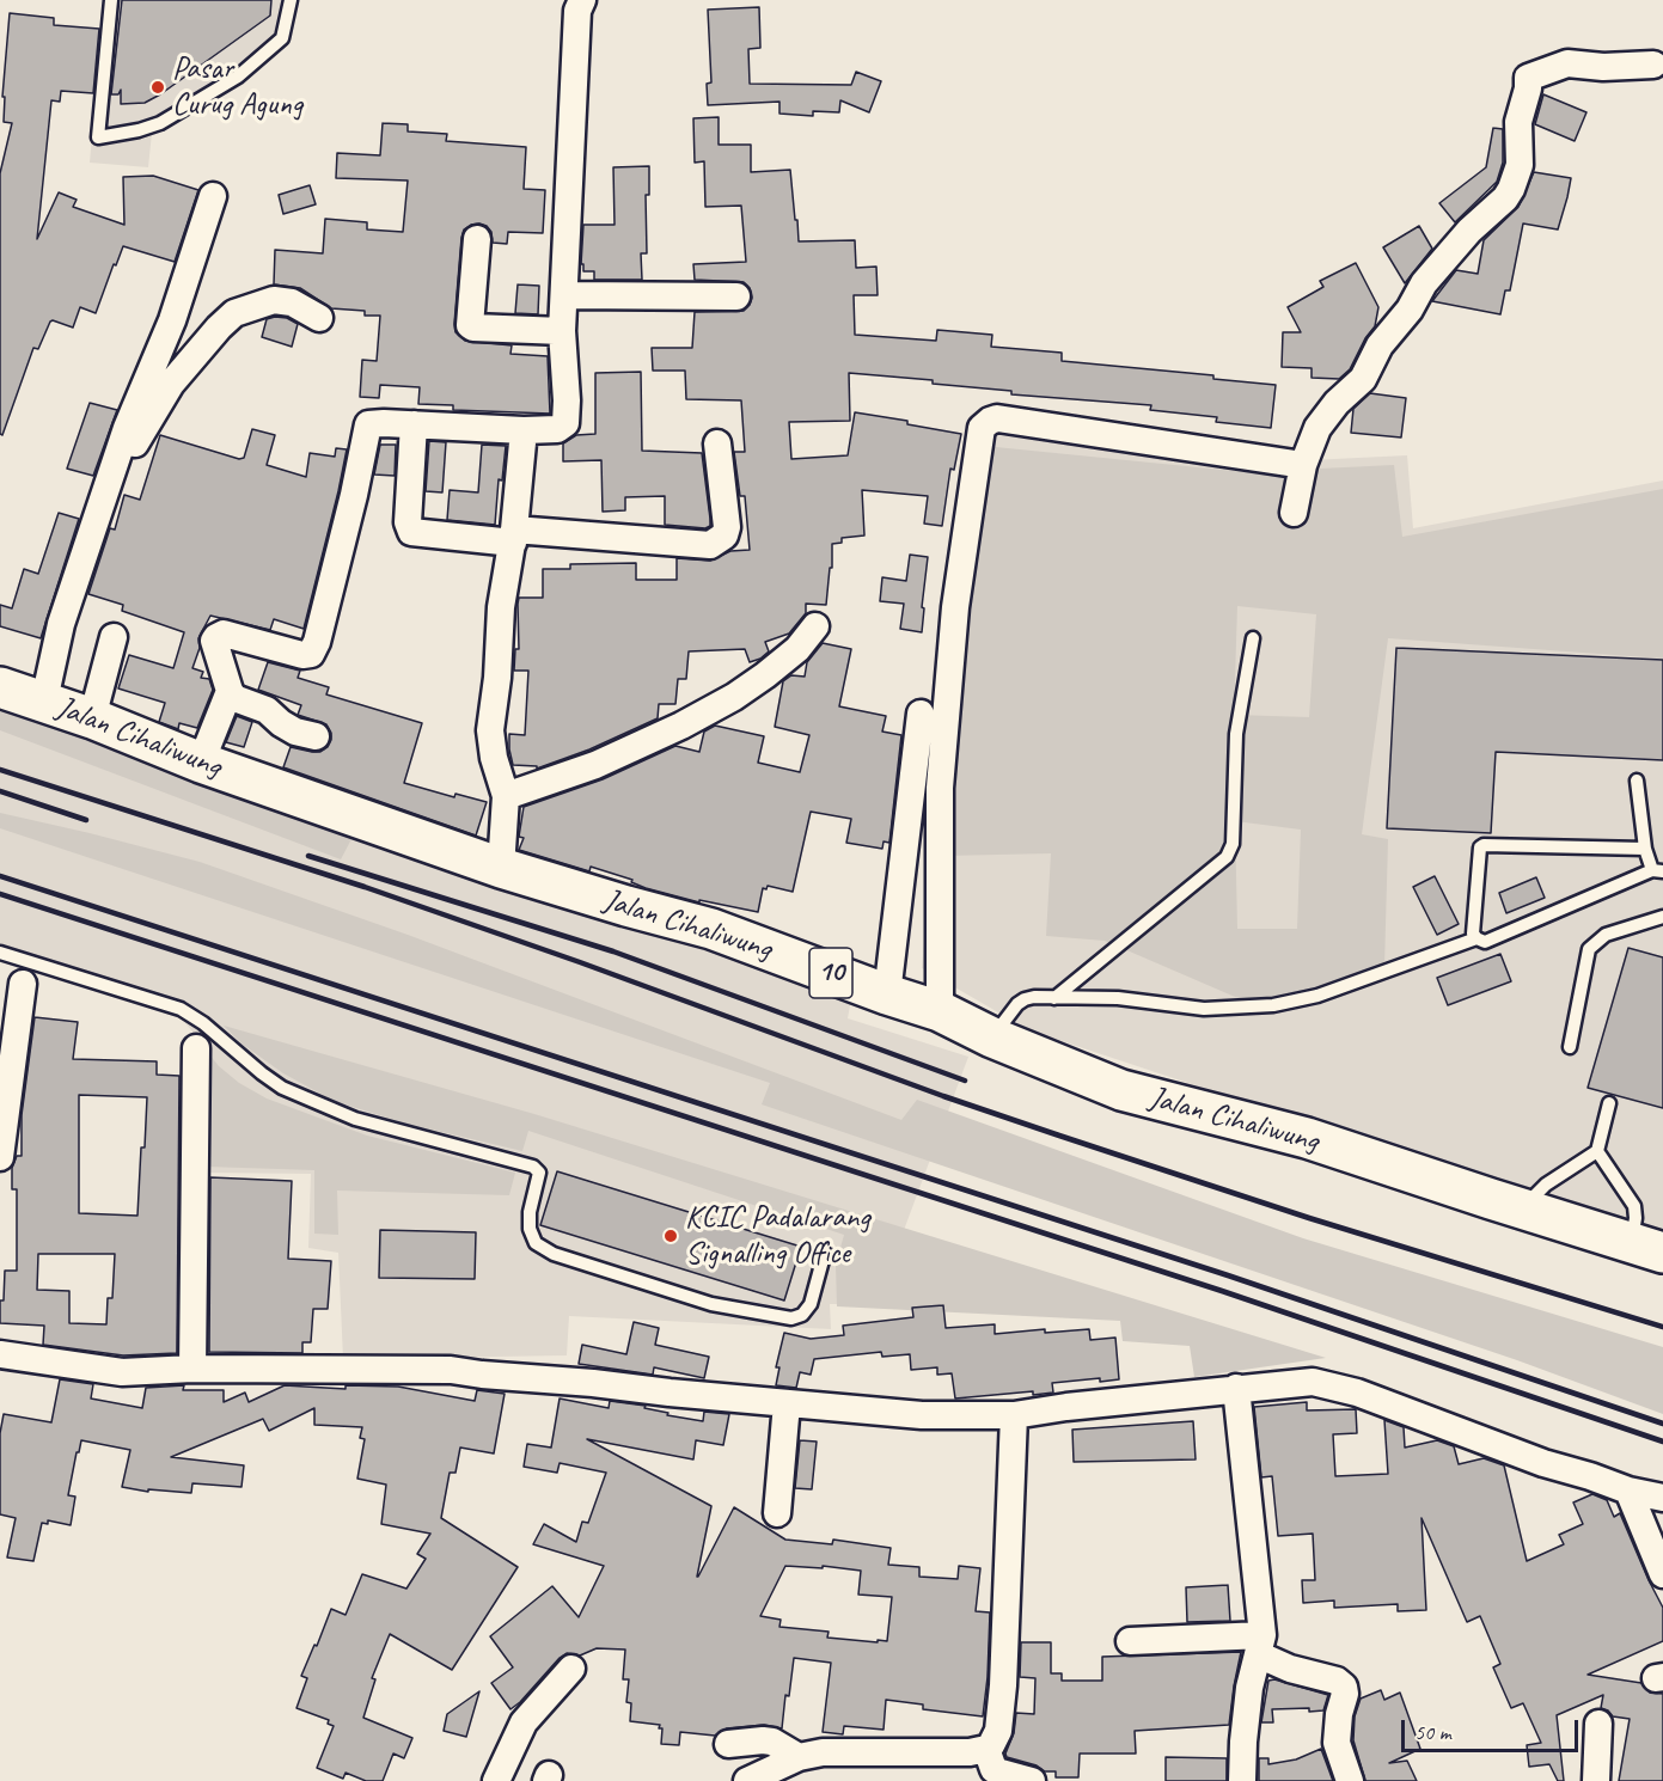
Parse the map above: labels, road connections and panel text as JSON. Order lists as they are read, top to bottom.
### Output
{
  "streets": {
    "highway": ["Jalan Cihaliwung", "10"]
  },
  "places": ["Pasar Curug Agung", "KCIC Padalarang Signalling Office"],
  "scale_bar": "50 m"
}
